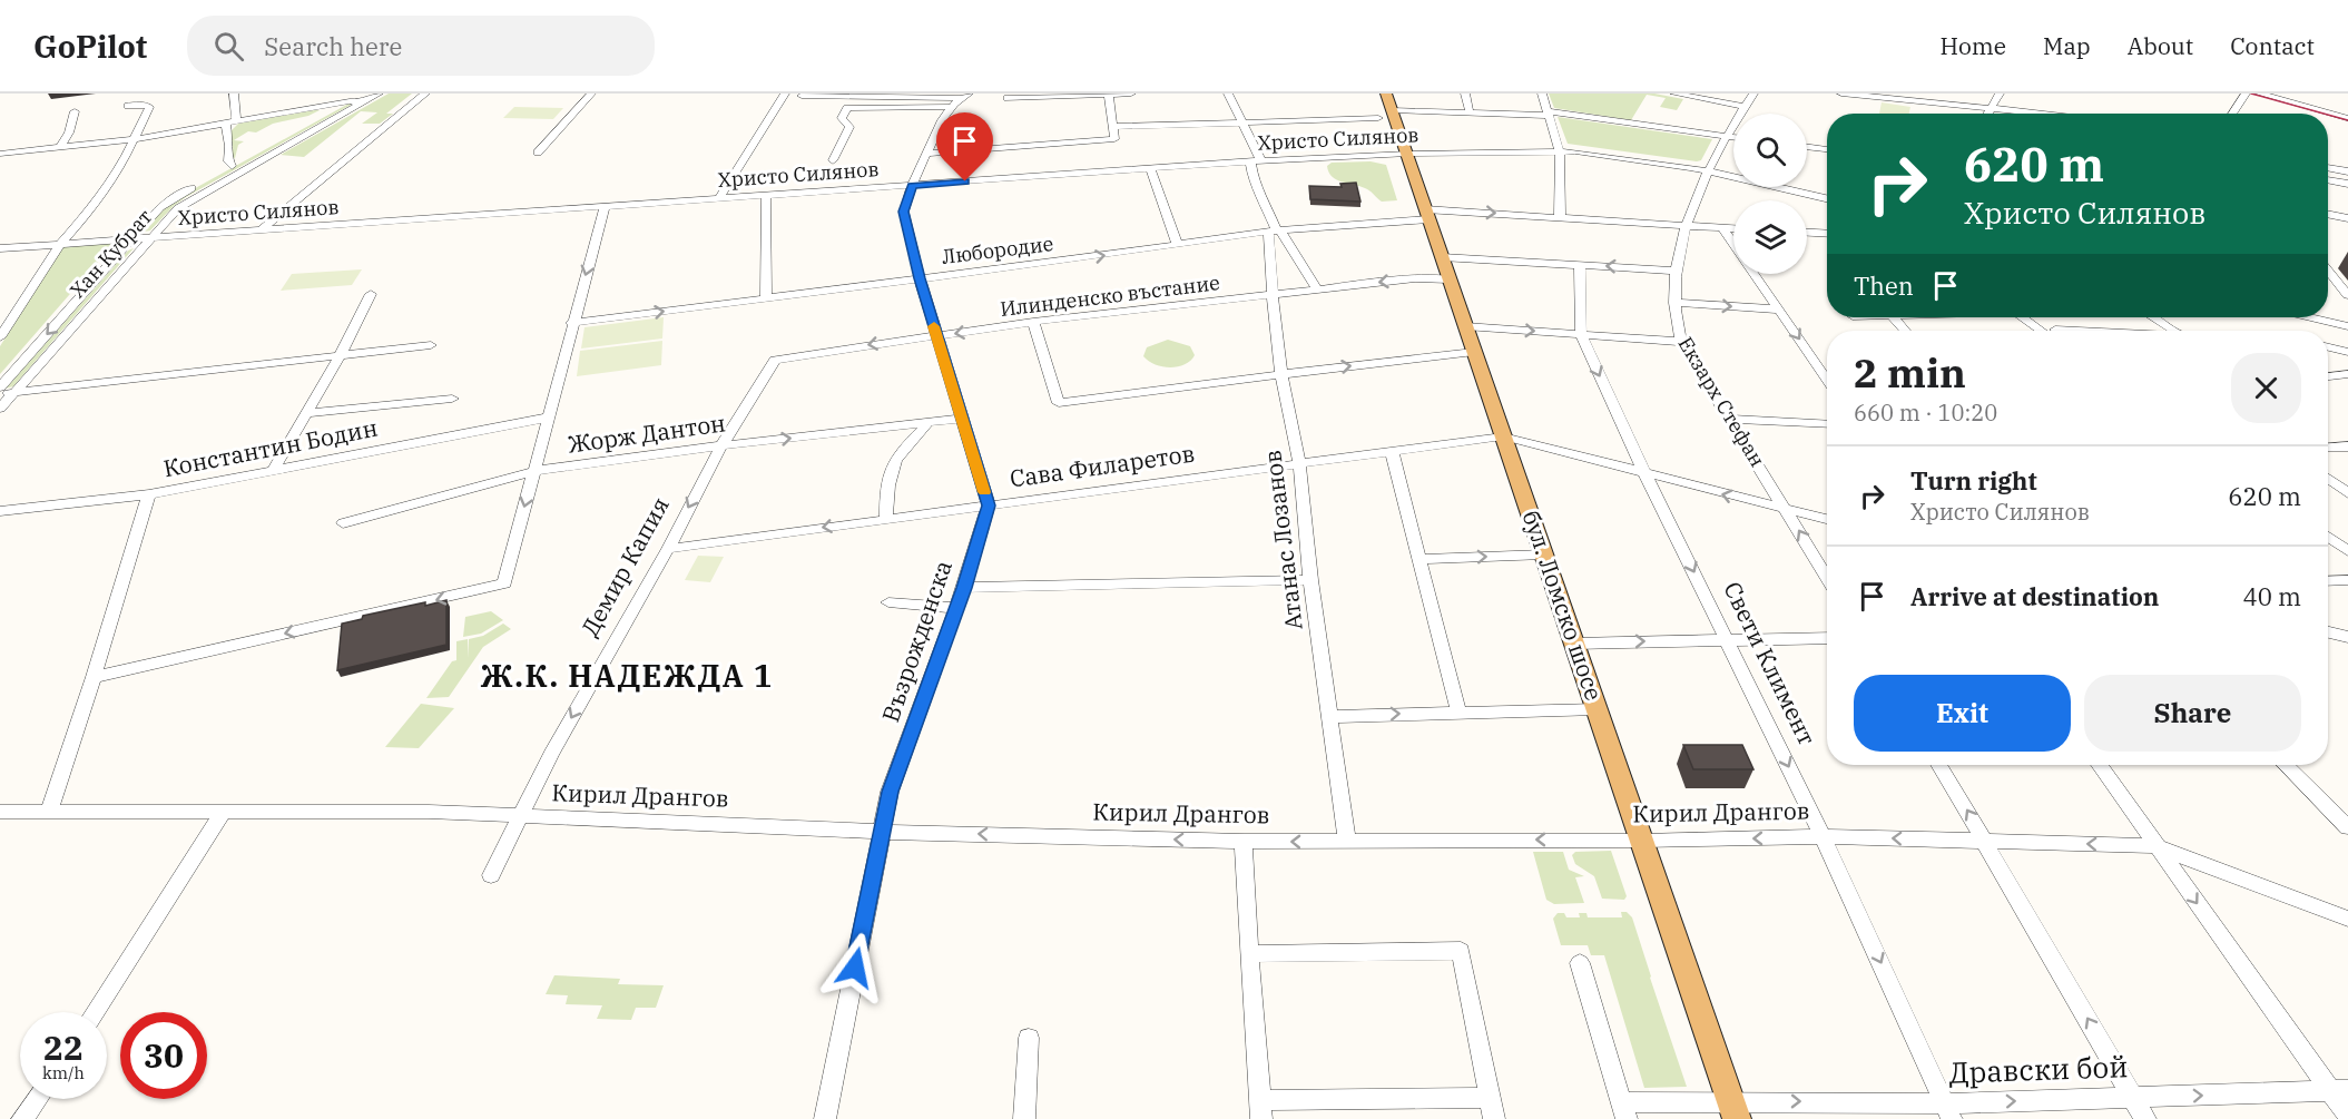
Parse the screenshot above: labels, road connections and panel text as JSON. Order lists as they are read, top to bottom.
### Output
{
  "streets": {
    "main road": ["бул. Ломско шосе"],
    "street": [
      "Христо Силянов",
      "Любородие",
      "Хан Кубрат",
      "Илинденско въстание",
      "Екзарх Стефан",
      "Жорж Дантон",
      "Константин Бодин",
      "Сава Филаретов",
      "Атанас Лозанов",
      "Демир Капия",
      "Възрожденска",
      "Свети Климент",
      "Кирил Дрангов",
      "Дравски бой"
    ]
  },
  "crossings": [
    ["Христо Силянов", "Хан Кубрат"],
    ["Христо Силянов", "Екзарх Стефан"],
    ["Христо Силянов", "бул. Ломско шосе"],
    ["Любородие", "Екзарх Стефан"],
    ["Любородие", "Атанас Лозанов"],
    ["Любородие", "бул. Ломско шосе"],
    ["Илинденско въстание", "Атанас Лозанов"],
    ["Илинденско въстание", "Демир Капия"],
    ["Илинденско въстание", "бул. Ломско шосе"],
    ["Жорж Дантон", "Демир Капия"],
    ["Сава Филаретов", "Атанас Лозанов"],
    ["Сава Филаретов", "Демир Капия"],
    ["Сава Филаретов", "бул. Ломско шосе"],
    ["Сава Филаретов", "Възрожденска"],
    ["Атанас Лозанов", "Кирил Дрангов"],
    ["Демир Капия", "Кирил Дрангов"],
    ["бул. Ломско шосе", "Кирил Дрангов"],
    ["бул. Ломско шосе", "Дравски бой"],
    ["Възрожденска", "Кирил Дрангов"],
    ["Свети Климент", "Кирил Дрангов"],
    ["Свети Климент", "Дравски бой"]
  ],
  "one_way": [
    "Демир Капия",
    "Свети Климент",
    "Кирил Дрангов",
    "Дравски бой"
  ],
  "districts": ["Ж.К. НАДЕЖДА 1"],
  "page": {
    "header": "GoPilot",
    "search": "Search here",
    "nav": [
      "Home",
      "Map",
      "About",
      "Contact"
    ],
    "turn": ["620 m", "Христо Силянов"],
    "then": "Then",
    "heading": ["2 min", "660 m · 10:20"],
    "list": [
      {
        "name": "Turn right",
        "note": "Христо Силянов",
        "value": "620 m"
      },
      {
        "name": "Arrive at destination",
        "value": "40 m"
      }
    ],
    "buttons": ["Exit", "Share"],
    "speed": "22 km/h",
    "limit": "30"
  }
}
